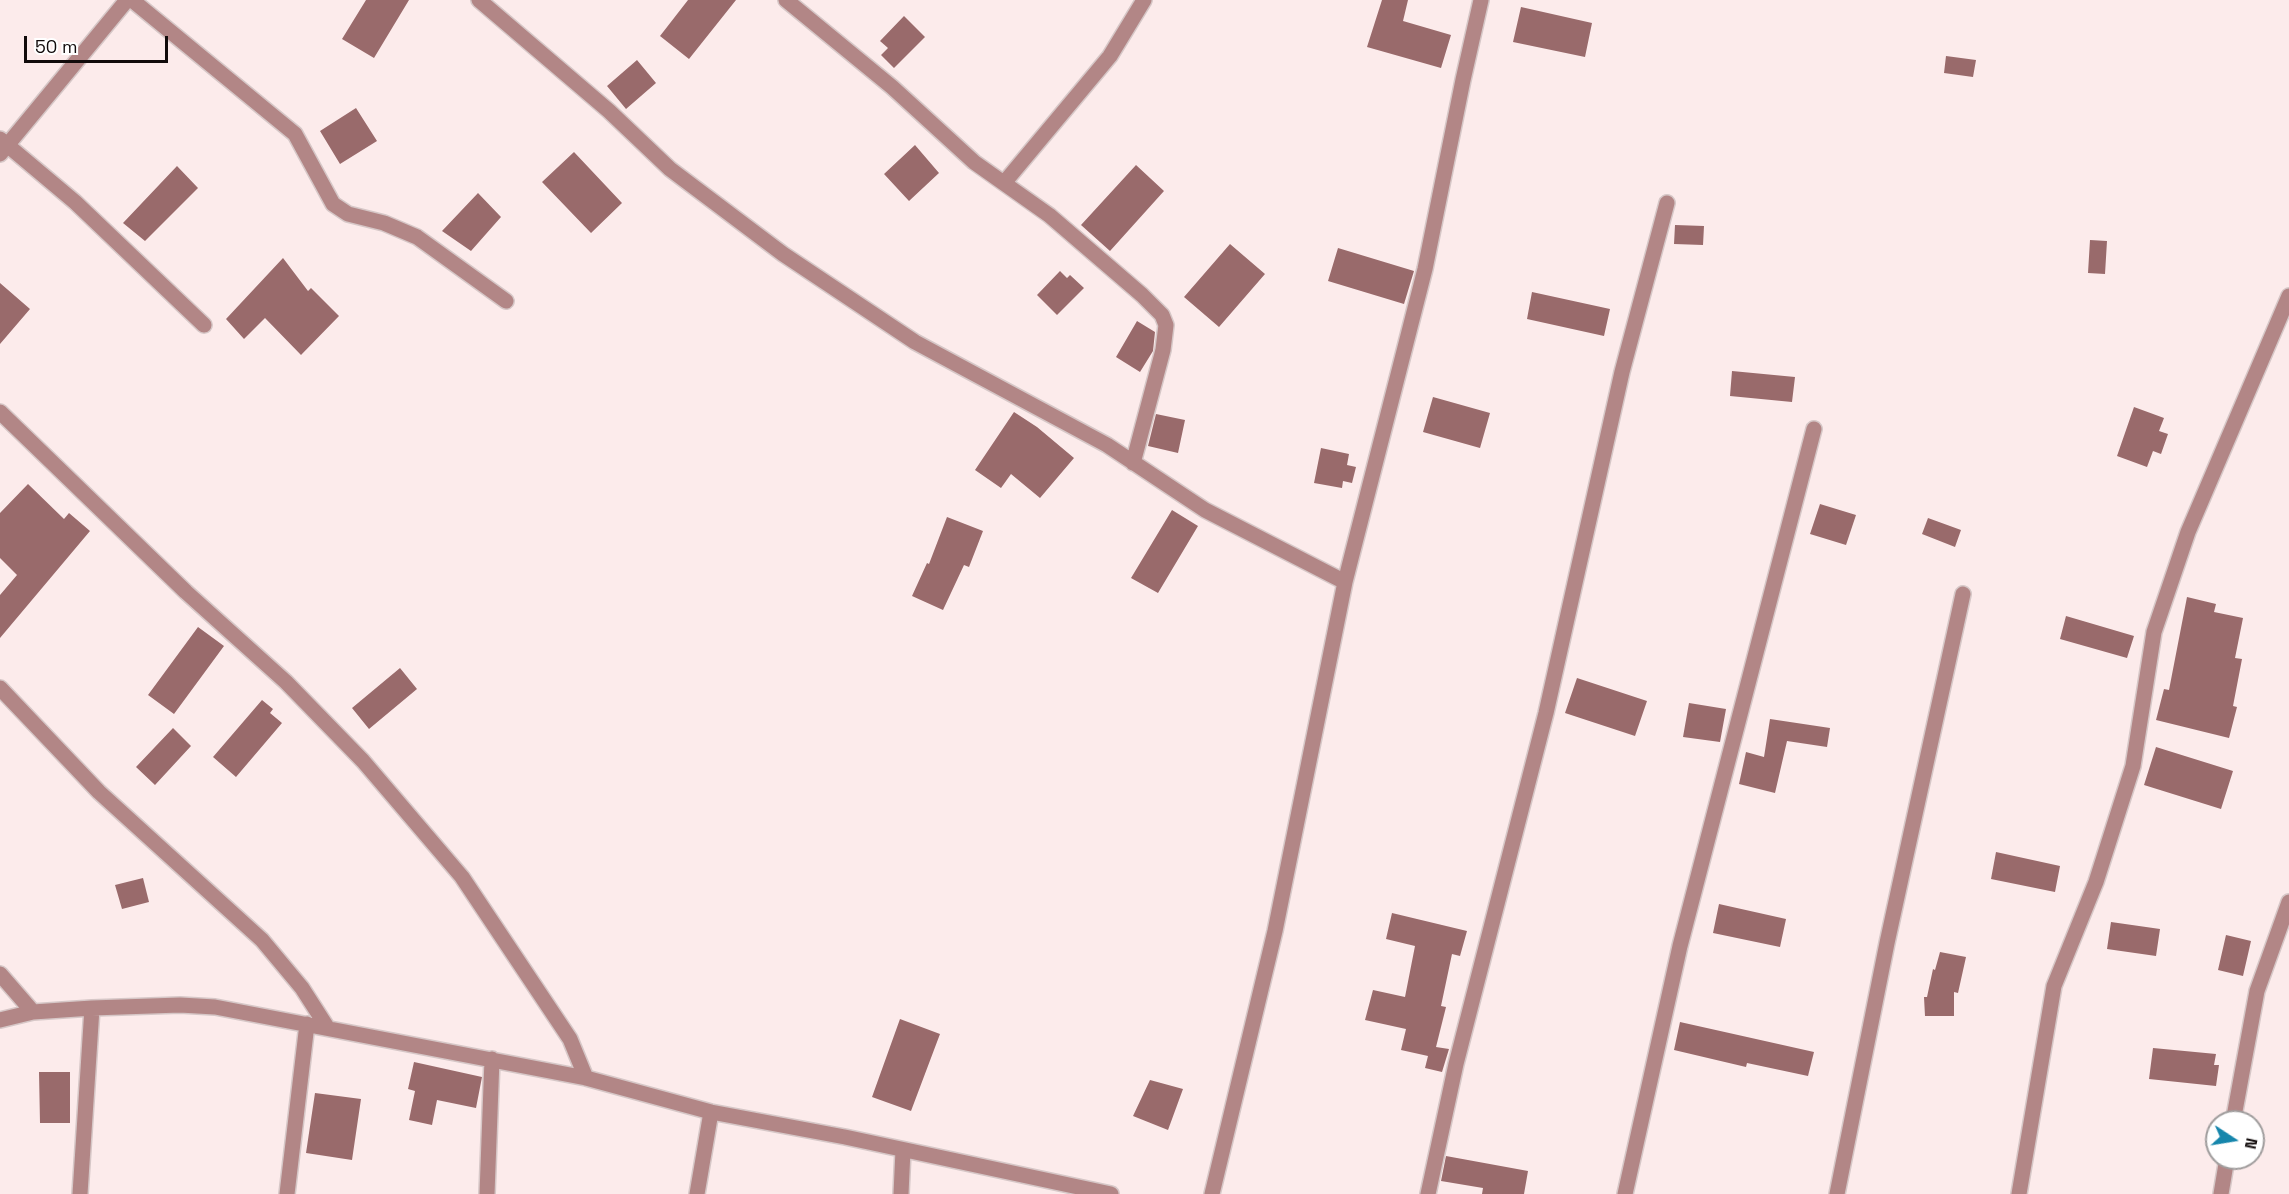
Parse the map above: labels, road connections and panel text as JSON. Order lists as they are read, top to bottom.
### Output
{
  "scale_bar": "50 m",
  "north": "right"
}
